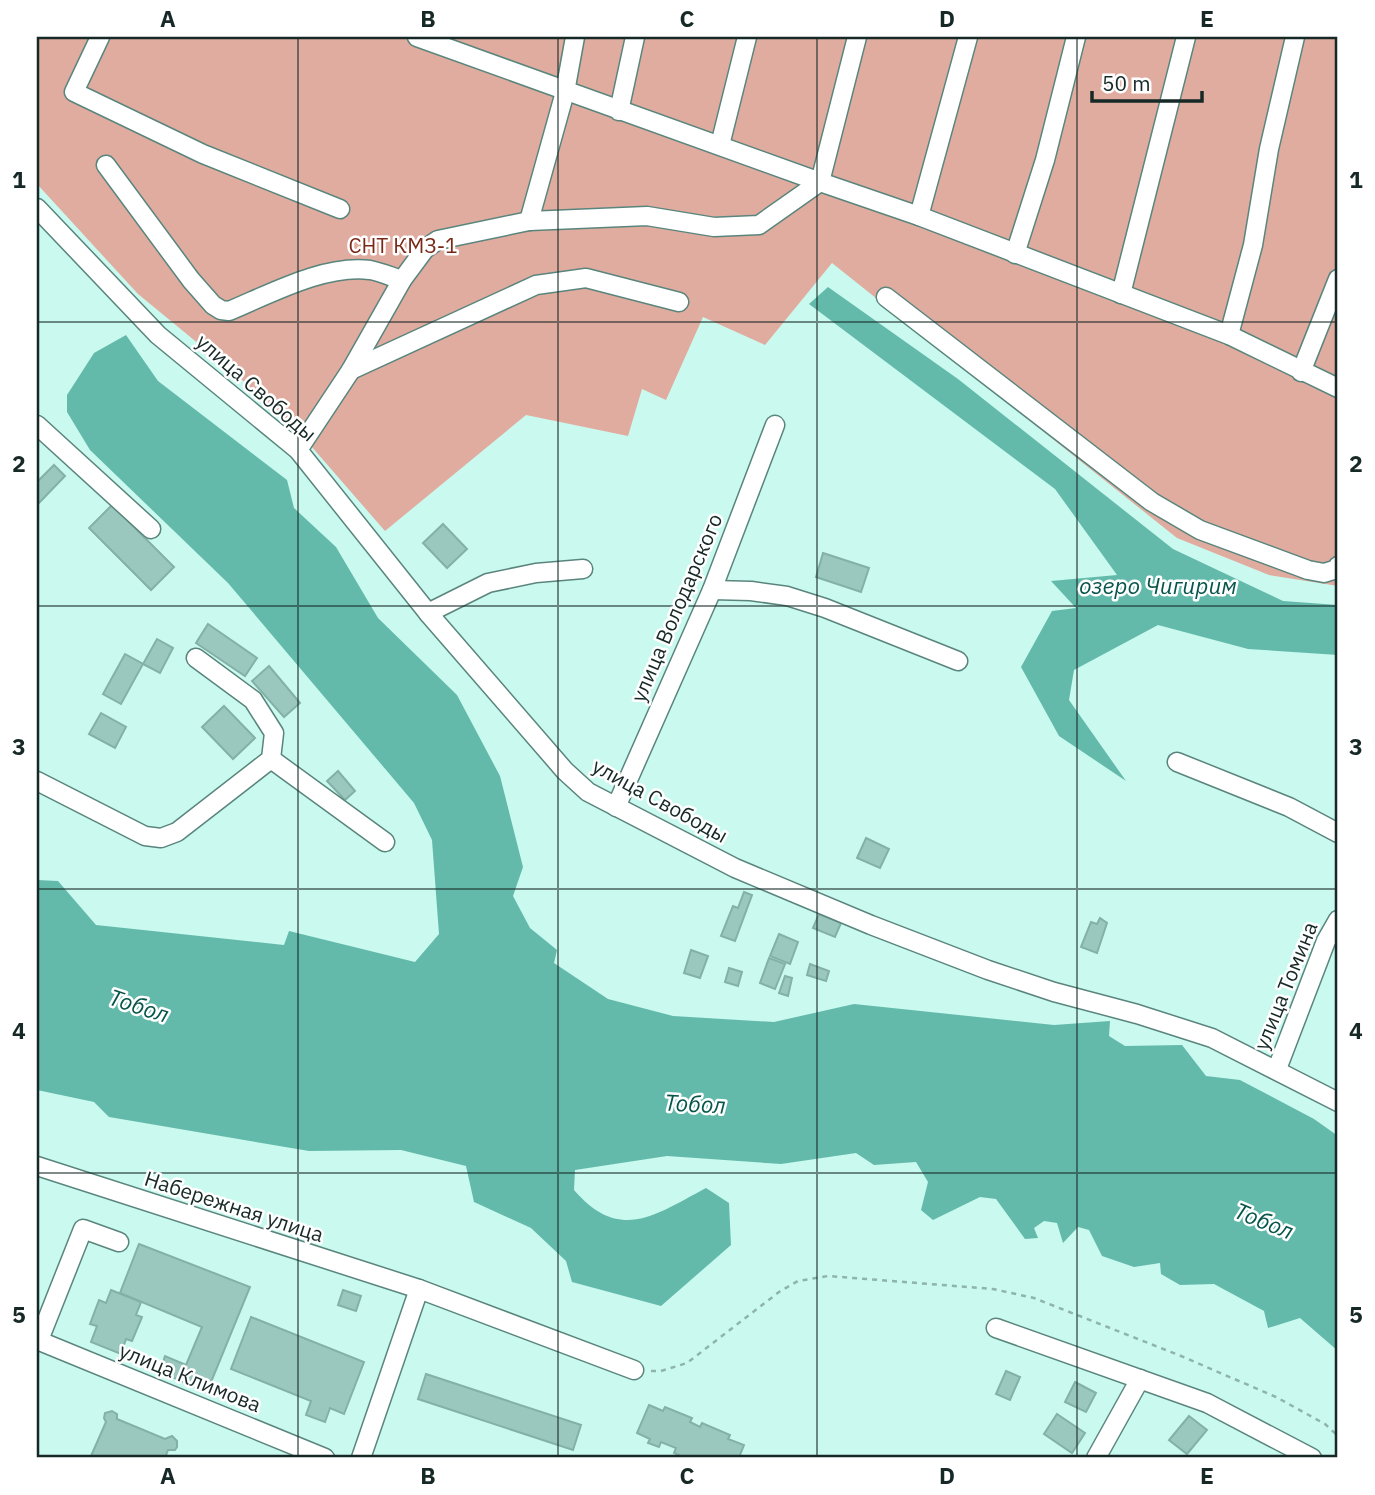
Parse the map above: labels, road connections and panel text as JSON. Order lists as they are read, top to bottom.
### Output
{
  "streets": {
    "street": [
      "улица Свободы",
      "улица Володарского",
      "улица Томина",
      "Набережная улица",
      "улица Климова"
    ]
  },
  "crossings": [
    ["улица Свободы", "улица Володарского"],
    ["улица Свободы", "улица Томина"]
  ],
  "water": ["озеро Чигирим", "Тобол"],
  "parks": ["СНТ КМЗ-1"],
  "scale_bar": "50 m",
  "grid": {
    "columns": [
      "A",
      "B",
      "C",
      "D",
      "E"
    ],
    "rows": [
      "1",
      "2",
      "3",
      "4",
      "5"
    ]
  }
}
